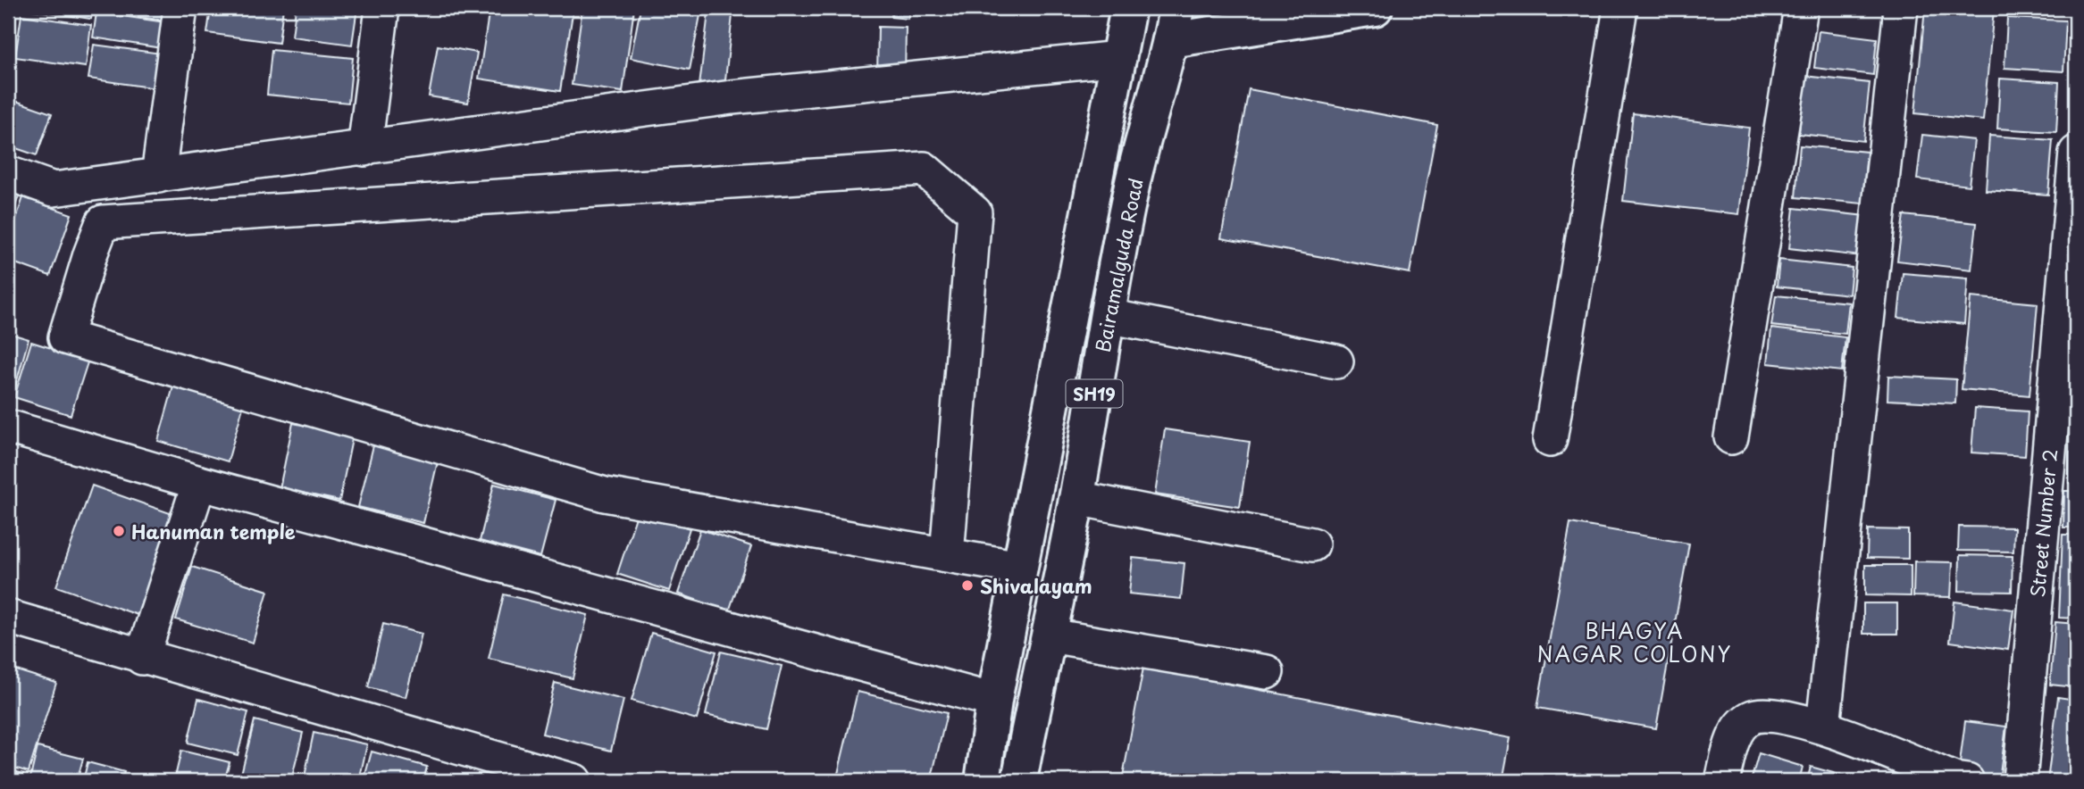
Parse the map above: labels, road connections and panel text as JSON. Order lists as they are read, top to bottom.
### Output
{
  "streets": {
    "main road": ["Bairamalguda Road", "SH19"],
    "street": ["Street Number 2"]
  },
  "districts": ["BHAGYA NAGAR COLONY"],
  "places": ["Hanuman temple", "Shivalayam"]
}
